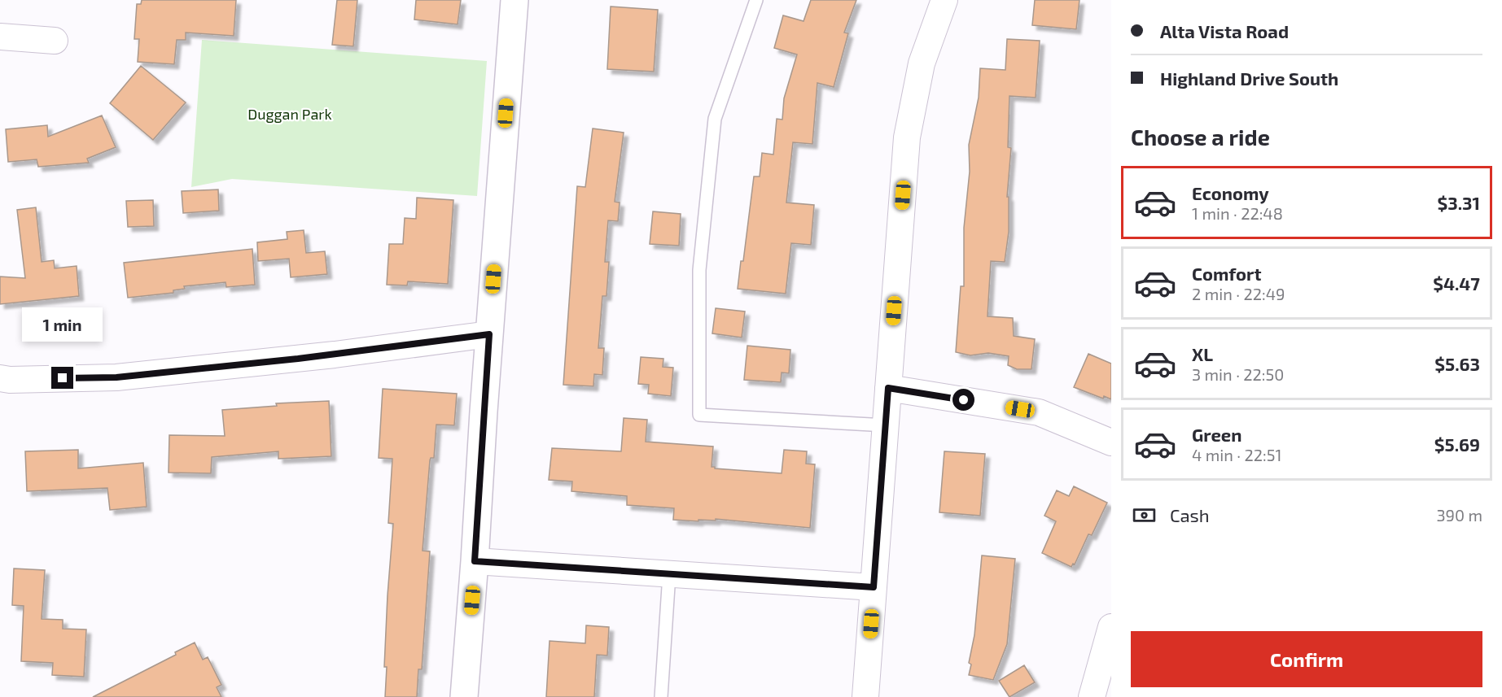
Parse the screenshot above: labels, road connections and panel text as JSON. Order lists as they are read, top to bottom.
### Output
{
  "parks": ["Duggan Park"],
  "page": {
    "banner": ["Alta Vista Road", "Highland Drive South"],
    "heading": "Choose a ride",
    "list": [
      {
        "name": "Economy",
        "note": "1 min · 22:48",
        "value": "$3.31"
      },
      {
        "name": "Comfort",
        "note": "2 min · 22:49",
        "value": "$4.47"
      },
      {
        "name": "XL",
        "note": "3 min · 22:50",
        "value": "$5.63"
      },
      {
        "name": "Green",
        "note": "4 min · 22:51",
        "value": "$5.69"
      }
    ],
    "bubble": "1 min",
    "pay": ["Cash", "390 m"],
    "buttons": "Confirm"
  }
}
